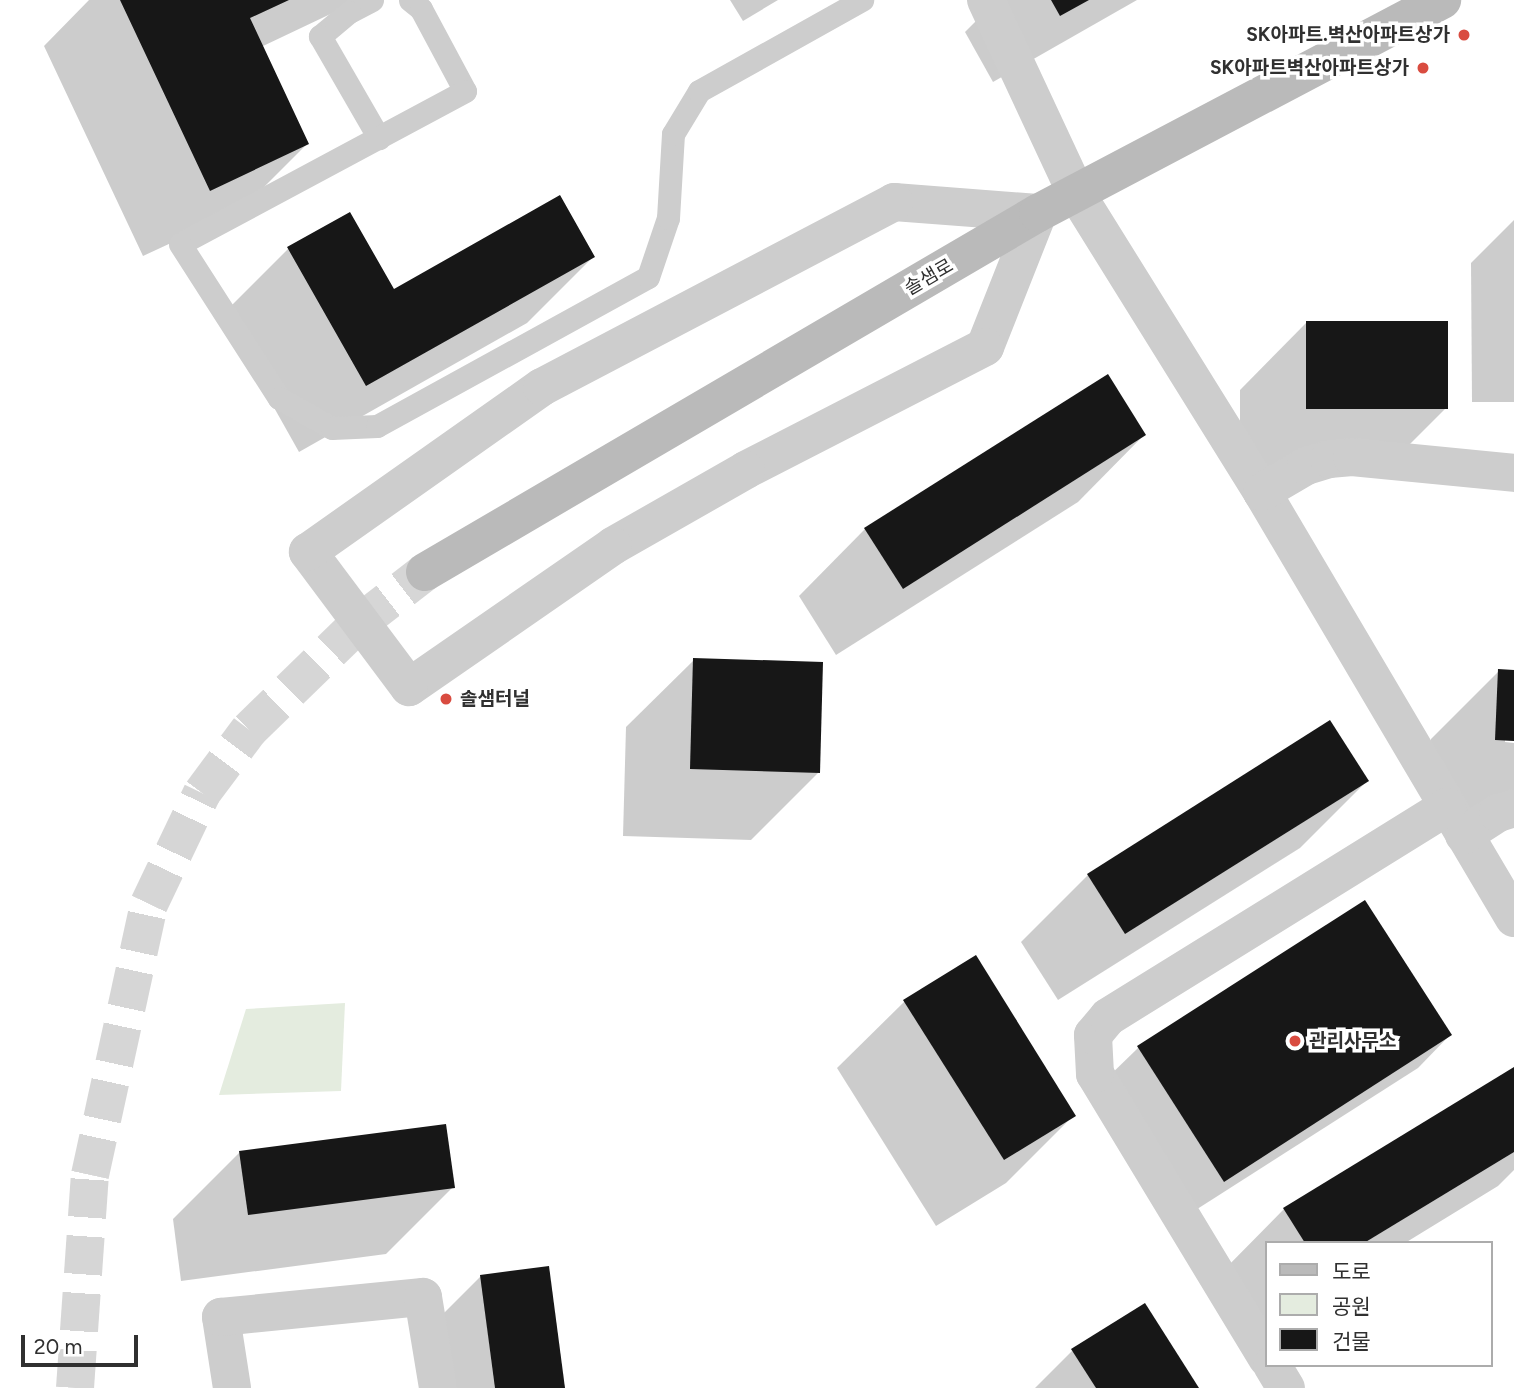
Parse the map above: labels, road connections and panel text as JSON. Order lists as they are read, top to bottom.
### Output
{
  "streets": {
    "main road": ["솔샘로"]
  },
  "places": [
    "SK아파트.벽산아파트상가",
    "SK아파트벽산아파트상가",
    "솔샘터널",
    "관리사무소"
  ],
  "legend": ["도로", "공원", "건물"],
  "scale_bar": "20 m"
}
